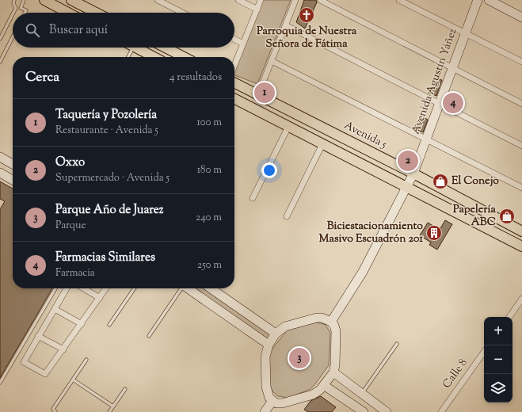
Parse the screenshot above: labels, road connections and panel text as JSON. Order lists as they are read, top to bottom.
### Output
{
  "streets": {
    "main road": ["Avenida Agustín Yáñez", "Avenida 5"],
    "street": ["Calle 8"]
  },
  "crossings": [
    ["Avenida Agustín Yáñez", "Avenida 5"]
  ],
  "places": {
    "church": ["Parroquia de Nuestra Señora de Fátima"],
    "shop": ["El Conejo", "Papelería ABC"],
    "building": ["Biciestacionamiento Masivo Escuadrón 201"]
  },
  "page": {
    "search": "Buscar aquí",
    "heading": ["Cerca", "4 resultados"],
    "pins": [
      "1",
      "4",
      "2",
      "3"
    ],
    "list": [
      {
        "mark": "1",
        "name": "Taquería y Pozolería",
        "note": "Restaurante · Avenida 5",
        "value": "100 m"
      },
      {
        "mark": "2",
        "name": "Oxxo",
        "note": "Supermercado · Avenida 5",
        "value": "180 m"
      },
      {
        "mark": "3",
        "name": "Parque Año de Juarez",
        "note": "Parque",
        "value": "240 m"
      },
      {
        "mark": "4",
        "name": "Farmacias Similares",
        "note": "Farmacia",
        "value": "250 m"
      }
    ],
    "map_buttons": ["+", "−"]
  }
}
